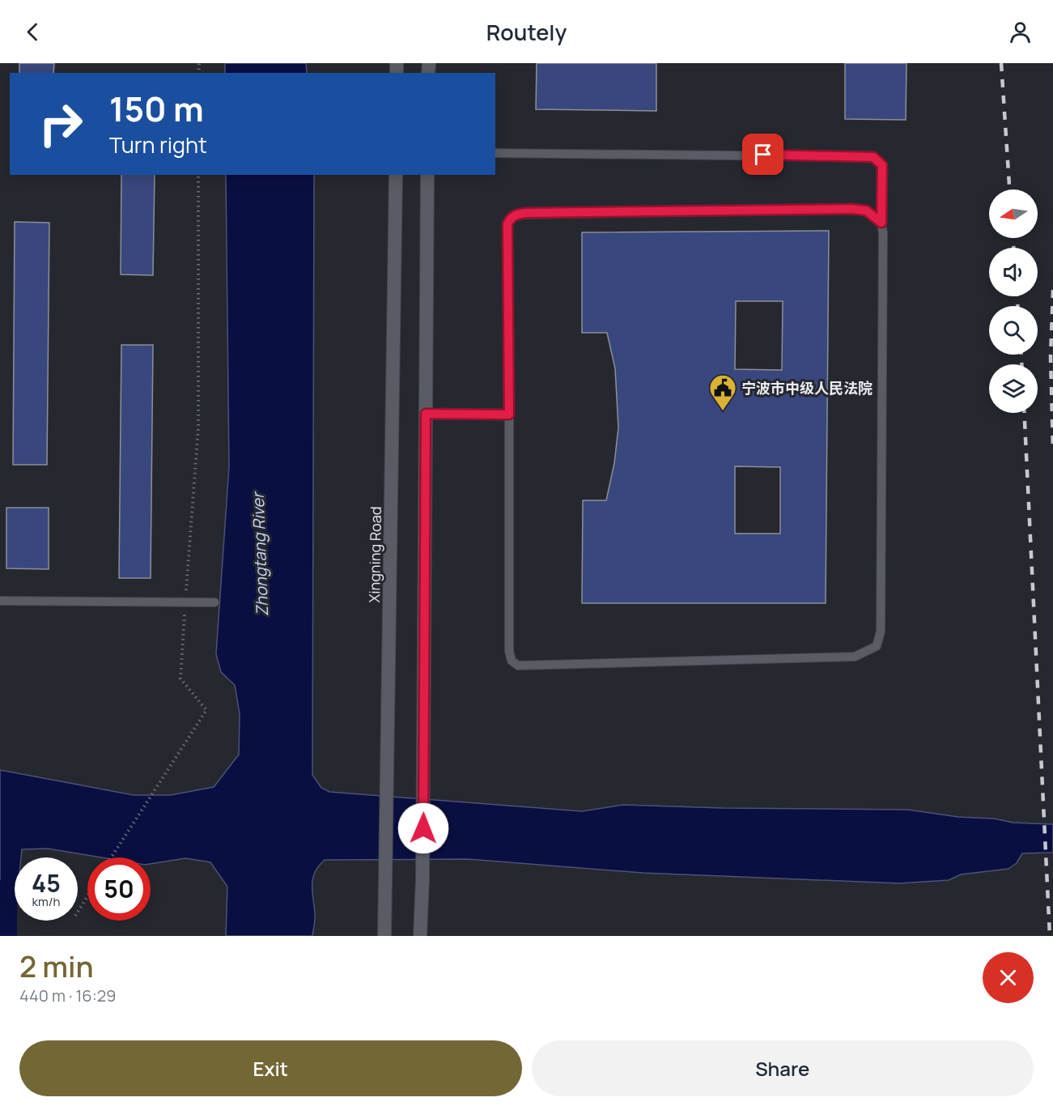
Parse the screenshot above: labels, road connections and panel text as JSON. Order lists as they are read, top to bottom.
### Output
{
  "streets": {
    "main road": ["Xingning Road"]
  },
  "water": ["Zhongtang River"],
  "places": {
    "public building": ["宁波市中级人民法院"]
  },
  "north": "left",
  "page": {
    "header": "Routely",
    "turn": ["150 m", "Turn right"],
    "speed": "45 km/h",
    "limit": "50",
    "heading": ["2 min", "440 m · 16:29"],
    "buttons": ["Exit", "Share"]
  }
}
